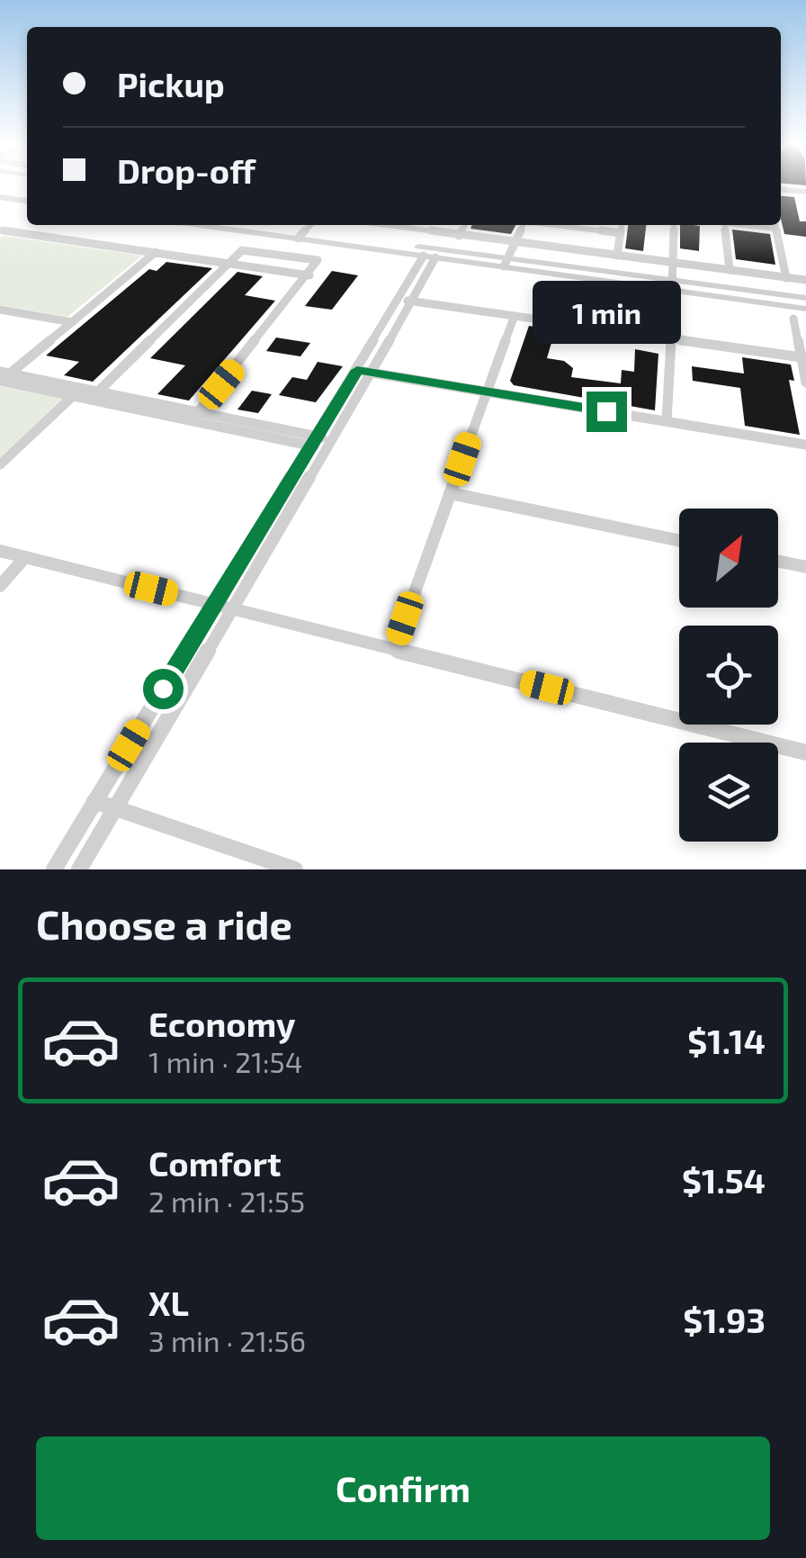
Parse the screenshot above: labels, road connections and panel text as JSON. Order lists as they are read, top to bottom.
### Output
{
  "north": "top right",
  "page": {
    "banner": ["Pickup", "Drop-off"],
    "bubble": "1 min",
    "heading": "Choose a ride",
    "list": [
      {
        "name": "Economy",
        "note": "1 min · 21:54",
        "value": "$1.14"
      },
      {
        "name": "Comfort",
        "note": "2 min · 21:55",
        "value": "$1.54"
      },
      {
        "name": "XL",
        "note": "3 min · 21:56",
        "value": "$1.93"
      }
    ],
    "buttons": "Confirm"
  }
}
